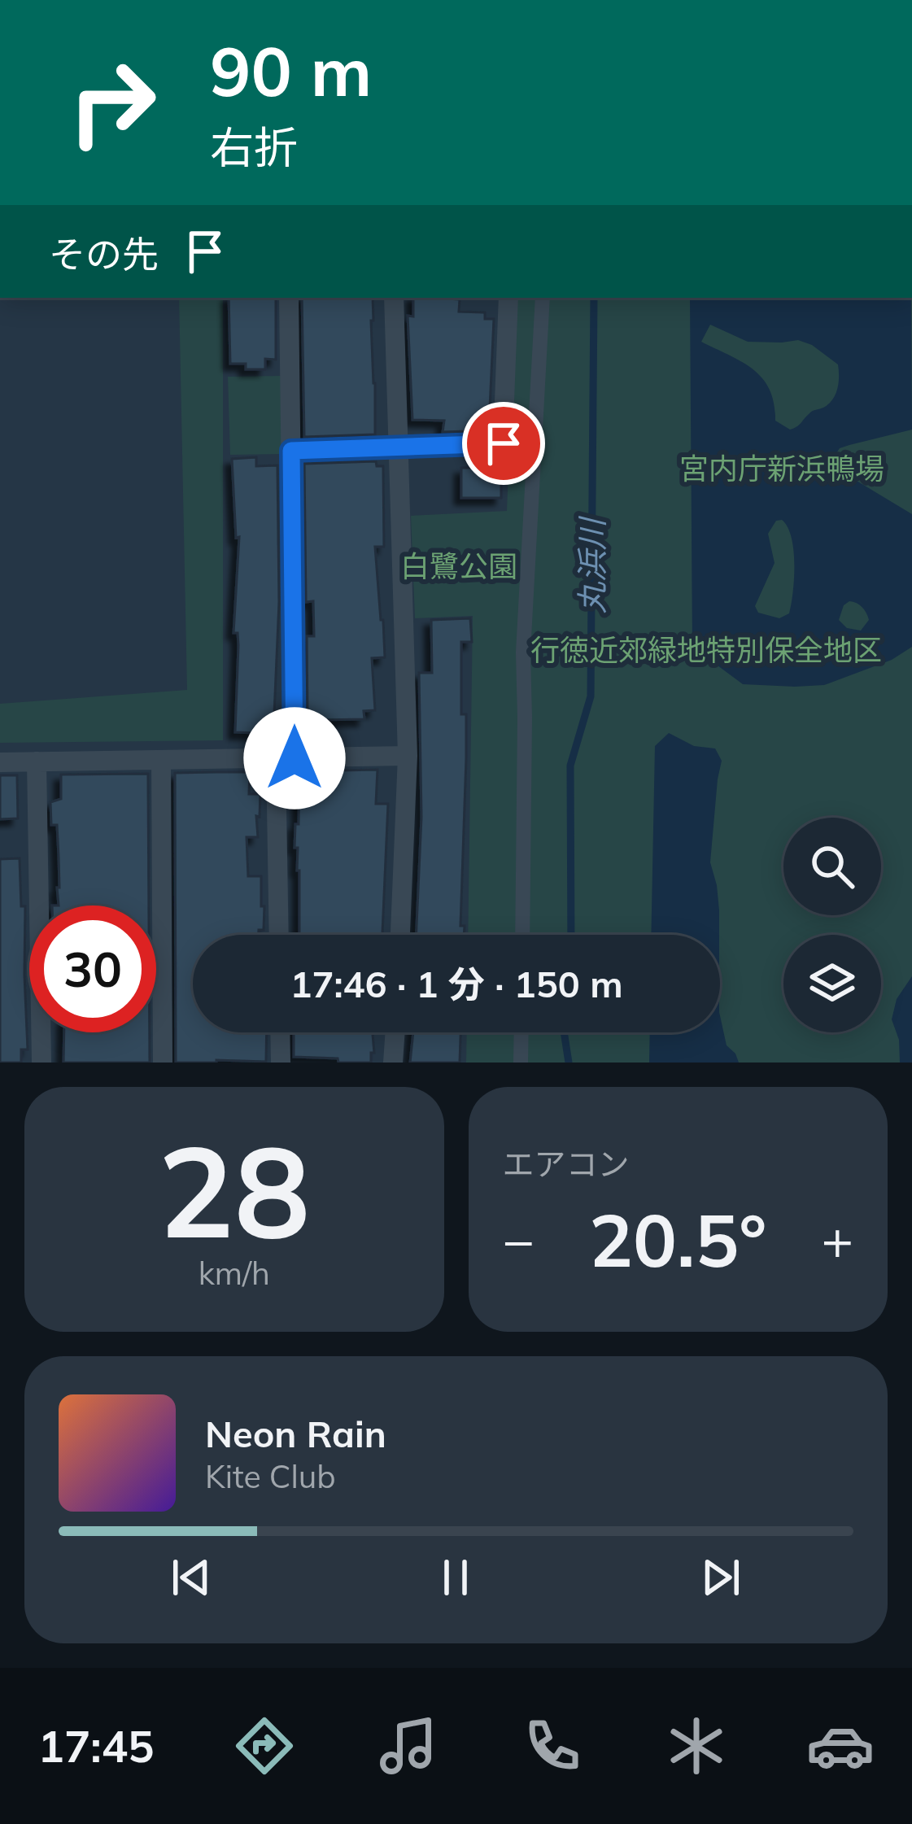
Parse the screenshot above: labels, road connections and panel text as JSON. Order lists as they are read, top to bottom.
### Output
{
  "water": ["丸浜川"],
  "parks": ["宮内庁新浜鴨場", "白鷺公園", "行徳近郊緑地特別保全地区"],
  "page": {
    "turn": ["90 m", "右折"],
    "then": "その先",
    "limit": "30",
    "trip": "17:46 · 1 分 · 150 m",
    "tile": [
      ["28", "km/h"],
      "エアコン"
    ],
    "heat": ["−", "20.5°", "+"],
    "song": ["Neon Rain", "Kite Club"],
    "tabs": "17:45"
  }
}
